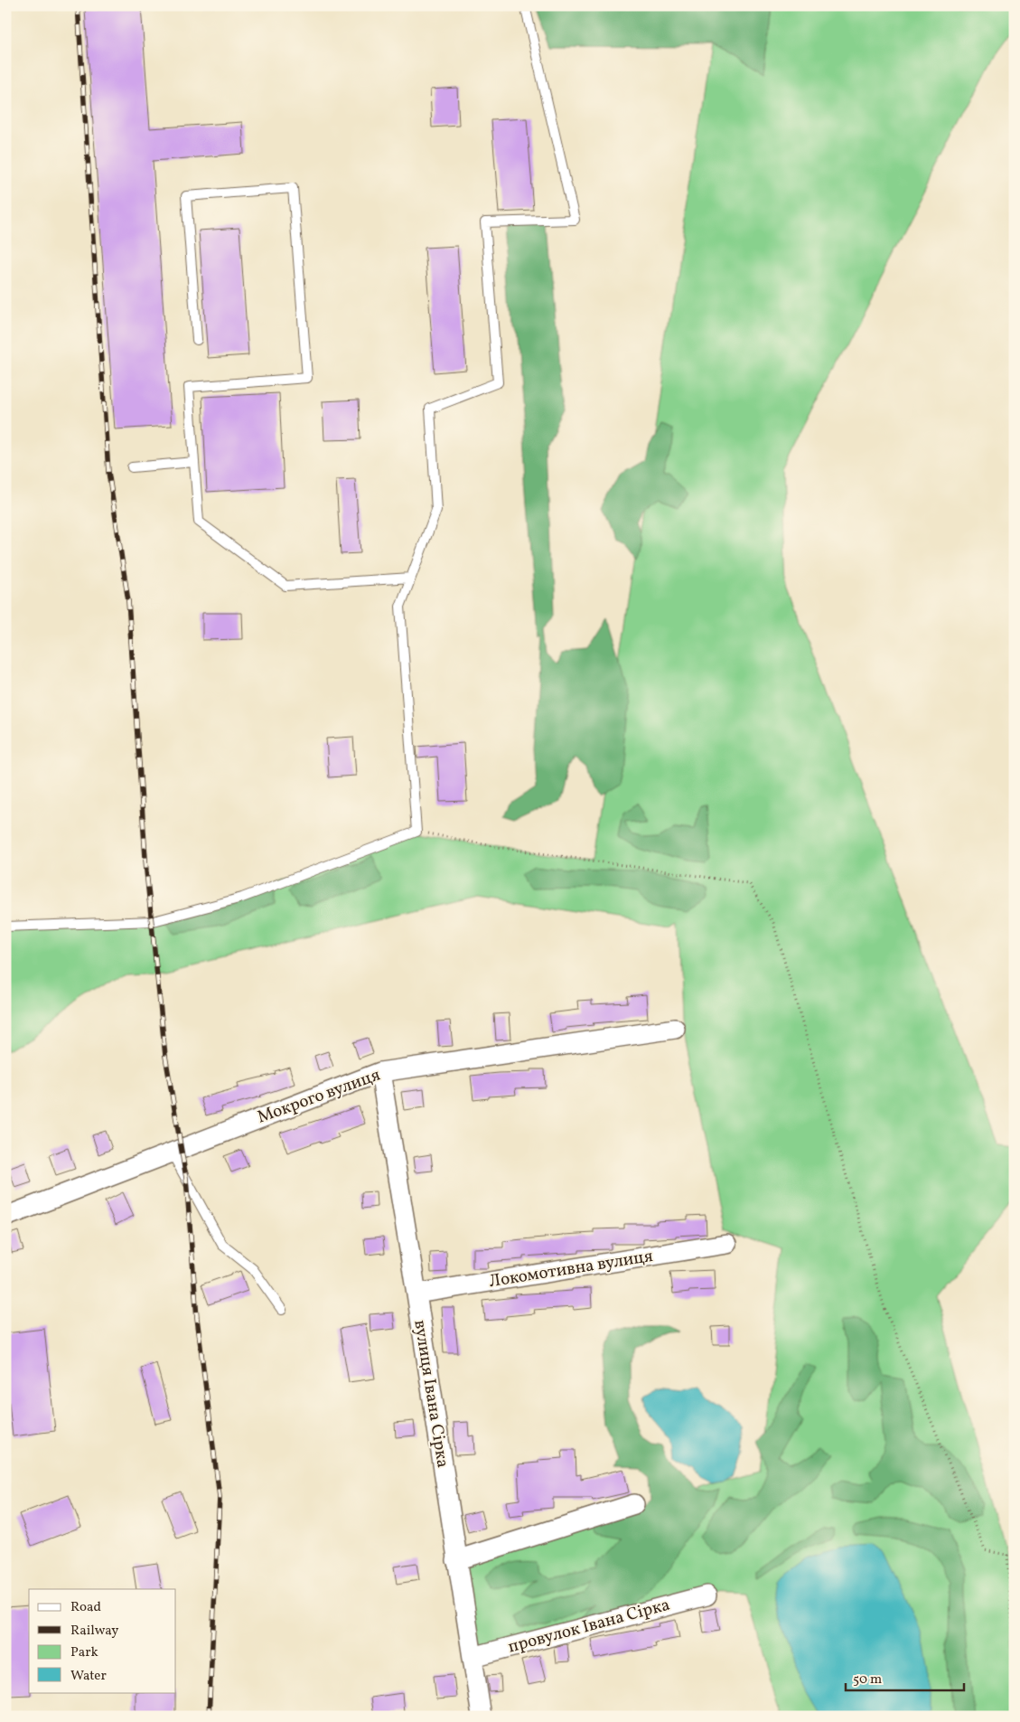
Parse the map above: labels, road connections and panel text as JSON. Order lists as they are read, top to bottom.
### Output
{
  "streets": {
    "street": [
      "Мокрого вулиця",
      "Локомотивна вулиця",
      "вулиця Івана Сірка",
      "провулок Івана Сірка"
    ]
  },
  "crossings": [
    ["Мокрого вулиця", "вулиця Івана Сірка"],
    ["Локомотивна вулиця", "вулиця Івана Сірка"],
    ["вулиця Івана Сірка", "провулок Івана Сірка"]
  ],
  "legend": [
    "Road",
    "Railway",
    "Park",
    "Water"
  ],
  "scale_bar": "50 m"
}
